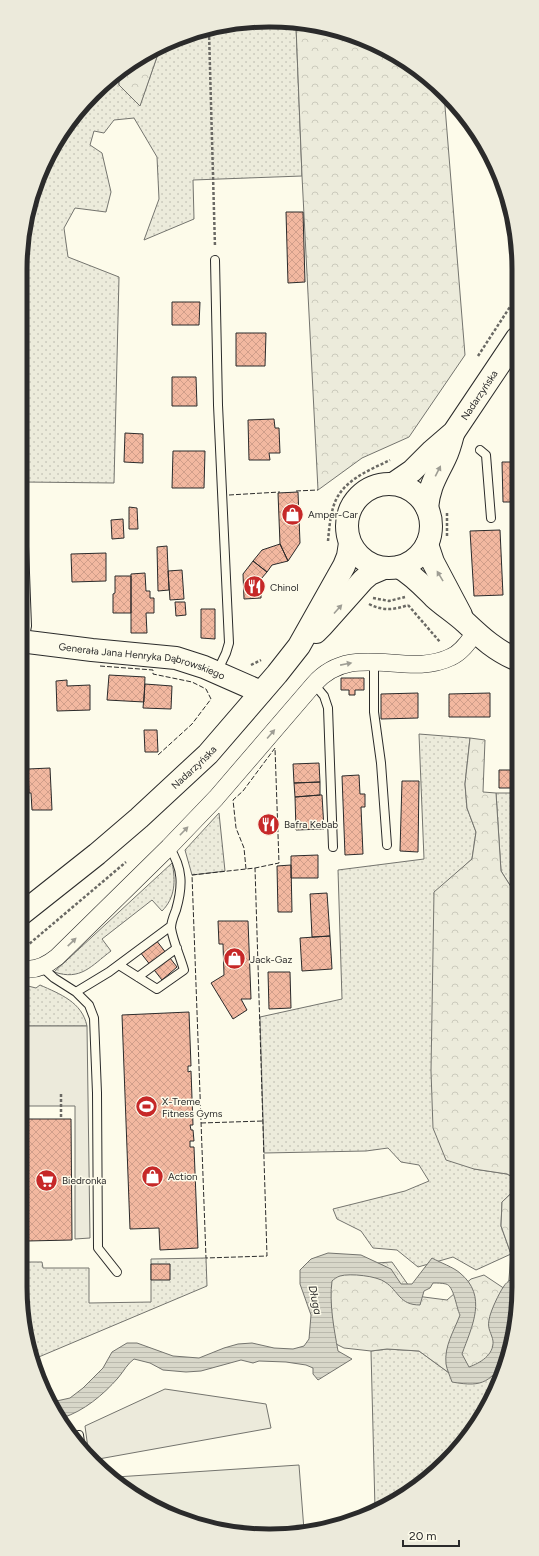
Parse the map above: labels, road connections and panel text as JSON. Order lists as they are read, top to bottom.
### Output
{
  "streets": {
    "main road": ["Nadarzyńska", "Generała Jana Henryka Dąbrowskiego"]
  },
  "crossings": [
    ["Nadarzyńska", "Generała Jana Henryka Dąbrowskiego"]
  ],
  "water": ["Długa"],
  "places": {
    "shop": ["Amper-Car", "Jack-Gaz", "Action"],
    "restaurant": ["Chinol", "Bafra Kebab"],
    "sports": ["X-Treme Fitness Gyms"],
    "supermarket": ["Biedronka"]
  },
  "scale_bar": "20 m"
}
